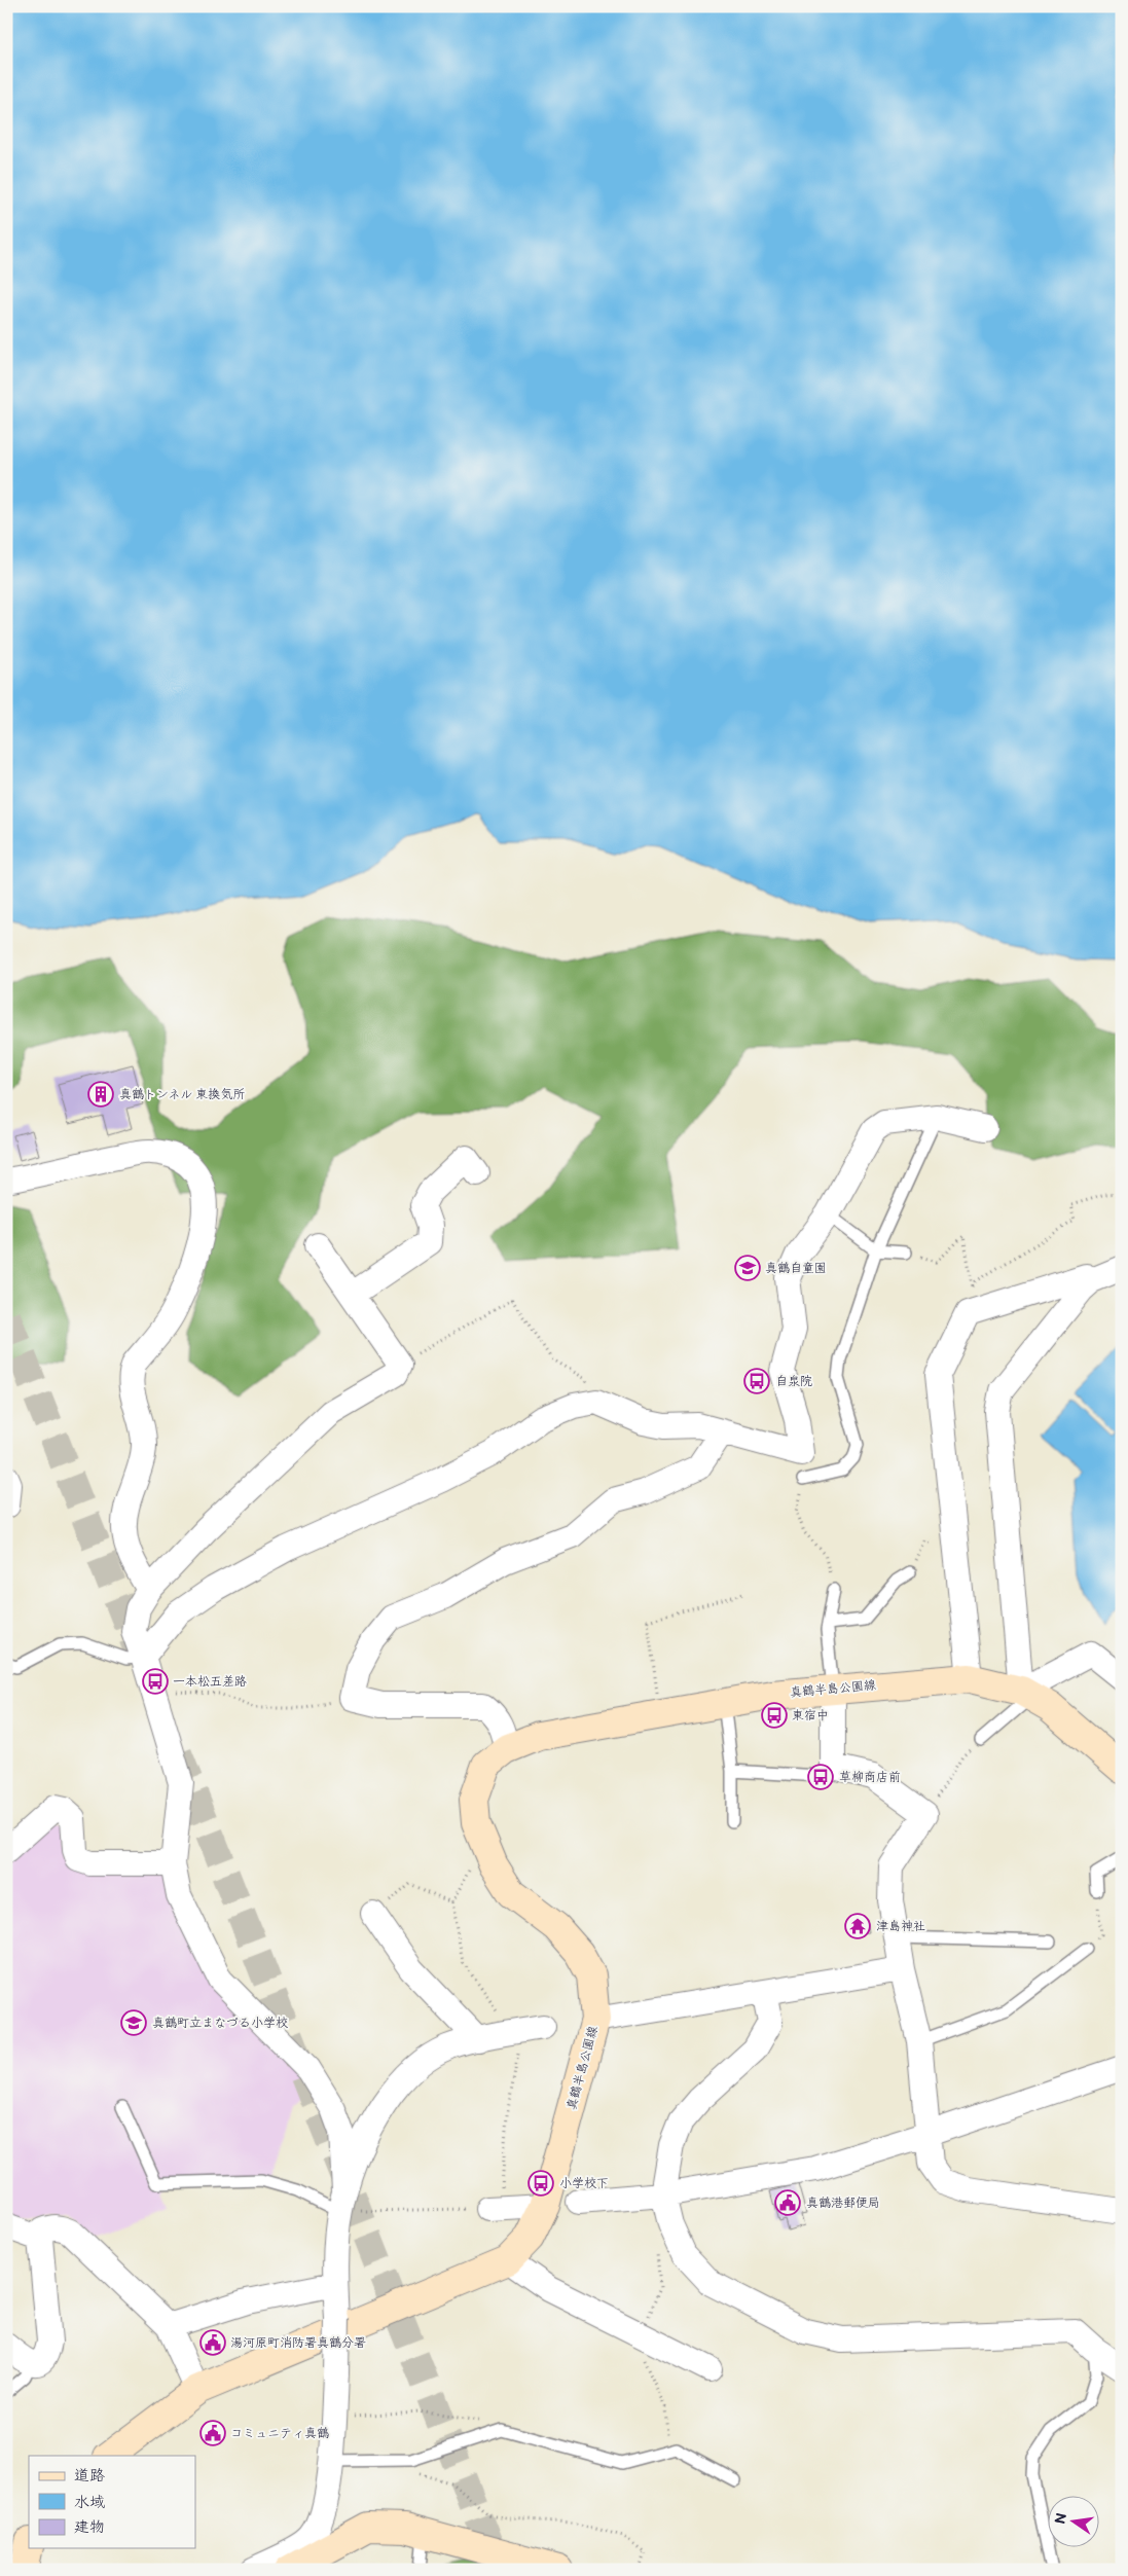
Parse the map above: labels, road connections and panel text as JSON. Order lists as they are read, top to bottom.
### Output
{
  "streets": {
    "main road": ["真鶴半島公園線"]
  },
  "places": {
    "building": ["真鶴トンネル 東換気所"],
    "school or university": ["真鶴自童園", "真鶴町立まなづる小学校"],
    "bus stop": [
      "自泉院",
      "一本松五差路",
      "東宿中",
      "草柳商店前",
      "小学校下"
    ],
    "temple": ["津島神社"],
    "public building": ["真鶴港郵便局", "湯河原町消防署真鶴分署", "コミュニティ真鶴"]
  },
  "legend": ["道路", "水域", "建物"],
  "north": "left"
}
